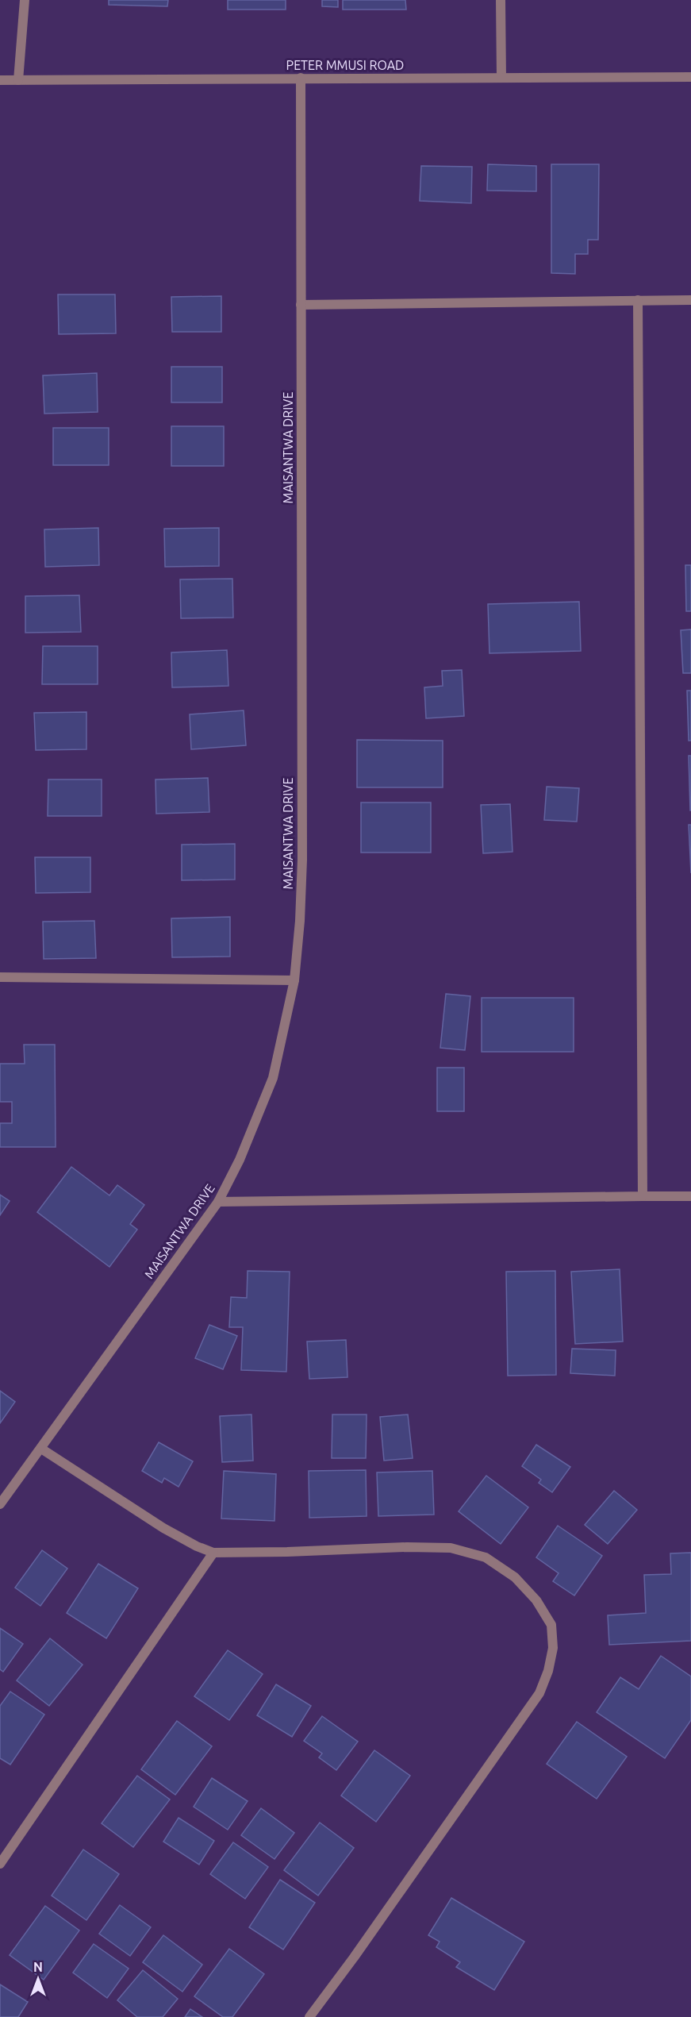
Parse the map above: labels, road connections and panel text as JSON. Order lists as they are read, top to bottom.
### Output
{
  "streets": {
    "street": ["PETER MMUSI ROAD", "MAISANTWA DRIVE"]
  },
  "crossings": [
    ["PETER MMUSI ROAD", "MAISANTWA DRIVE"]
  ],
  "north": "top"
}
